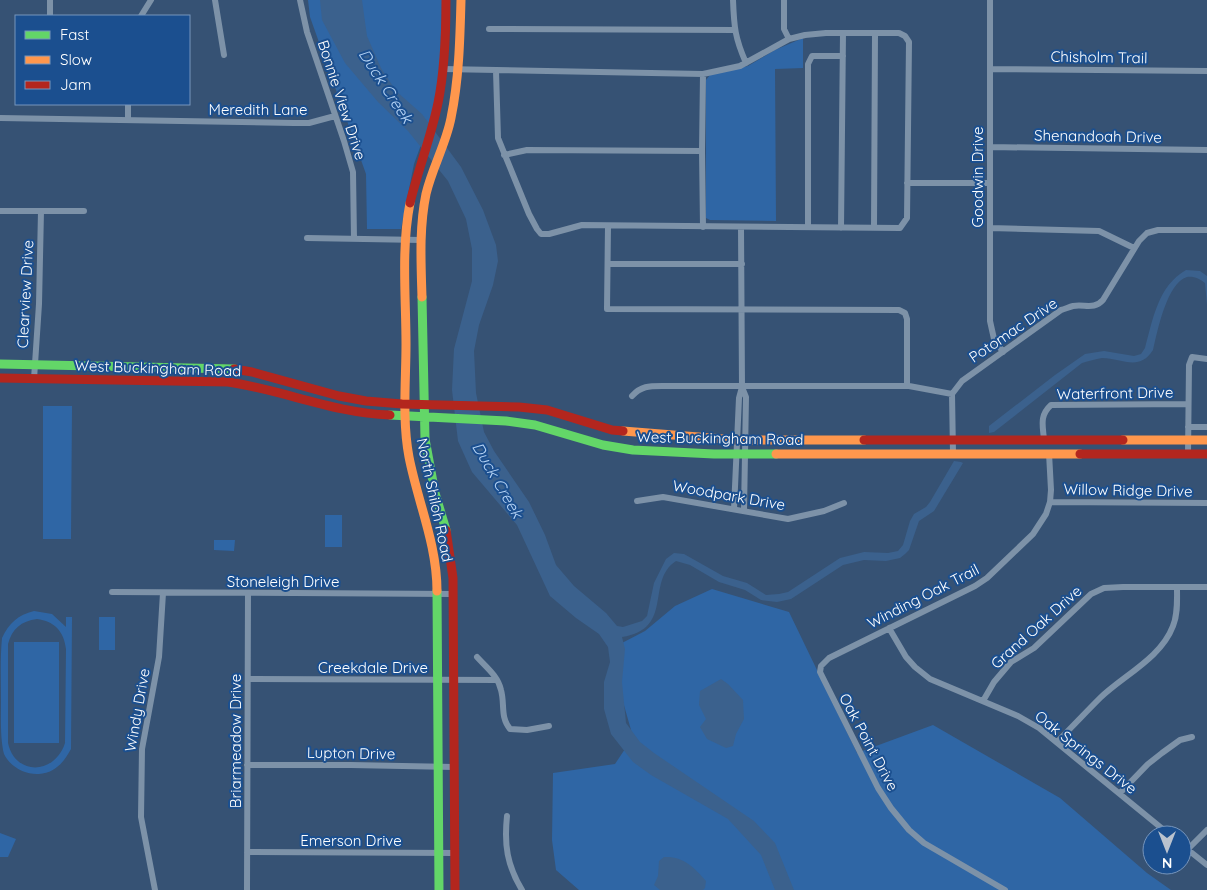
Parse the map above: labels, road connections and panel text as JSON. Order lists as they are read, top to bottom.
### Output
{
  "streets": {
    "main road": ["West Buckingham Road", "North Shiloh Road"],
    "street": [
      "Chisholm Trail",
      "Bonnie View Drive",
      "Meredith Lane",
      "Shenandoah Drive",
      "Goodwin Drive",
      "Clearview Drive",
      "Potomac Drive",
      "Waterfront Drive",
      "Willow Ridge Drive",
      "Woodpark Drive",
      "Stoneleigh Drive",
      "Winding Oak Trail",
      "Grand Oak Drive",
      "Creekdale Drive",
      "Windy Drive",
      "Briarmeadow Drive",
      "Oak Point Drive",
      "Oak Springs Drive",
      "Lupton Drive",
      "Emerson Drive"
    ]
  },
  "crossings": [
    ["Chisholm Trail", "Goodwin Drive"],
    ["Bonnie View Drive", "Meredith Lane"],
    ["Shenandoah Drive", "Goodwin Drive"],
    ["Goodwin Drive", "Potomac Drive"],
    ["Clearview Drive", "West Buckingham Road"],
    ["West Buckingham Road", "Waterfront Drive"],
    ["West Buckingham Road", "North Shiloh Road"],
    ["West Buckingham Road", "Winding Oak Trail"],
    ["Willow Ridge Drive", "Winding Oak Trail"],
    ["North Shiloh Road", "Stoneleigh Drive"],
    ["North Shiloh Road", "Creekdale Drive"],
    ["North Shiloh Road", "Lupton Drive"],
    ["North Shiloh Road", "Emerson Drive"],
    ["Stoneleigh Drive", "Windy Drive"],
    ["Stoneleigh Drive", "Briarmeadow Drive"],
    ["Winding Oak Trail", "Oak Point Drive"],
    ["Winding Oak Trail", "Oak Springs Drive"],
    ["Grand Oak Drive", "Oak Springs Drive"],
    ["Creekdale Drive", "Briarmeadow Drive"],
    ["Briarmeadow Drive", "Lupton Drive"],
    ["Briarmeadow Drive", "Emerson Drive"]
  ],
  "water": ["Duck Creek"],
  "legend": ["Fast", "Slow", "Jam"],
  "north": "bottom"
}
